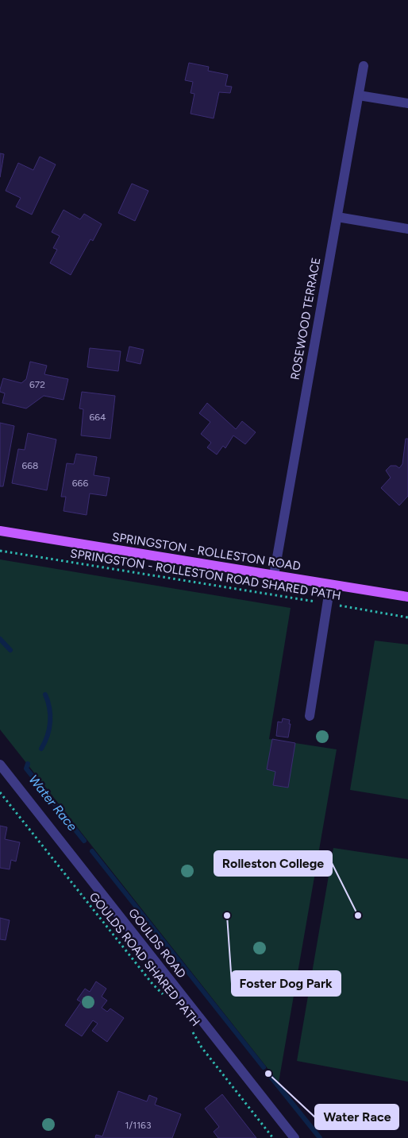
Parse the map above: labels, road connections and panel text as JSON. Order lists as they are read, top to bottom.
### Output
{
  "streets": {
    "main road": ["SPRINGSTON - ROLLESTON ROAD"],
    "street": ["ROSEWOOD TERRACE", "GOULDS ROAD"],
    "path": ["SPRINGSTON - ROLLESTON ROAD SHARED PATH", "GOULDS ROAD SHARED PATH"]
  },
  "crossings": [
    ["ROSEWOOD TERRACE", "SPRINGSTON - ROLLESTON ROAD"]
  ],
  "water": ["Water Race"],
  "places": ["Foster Dog Park", "Rolleston College", "Water Race"],
  "house_numbers": [
    "672",
    "664",
    "668",
    "666",
    "1/1163"
  ]
}
